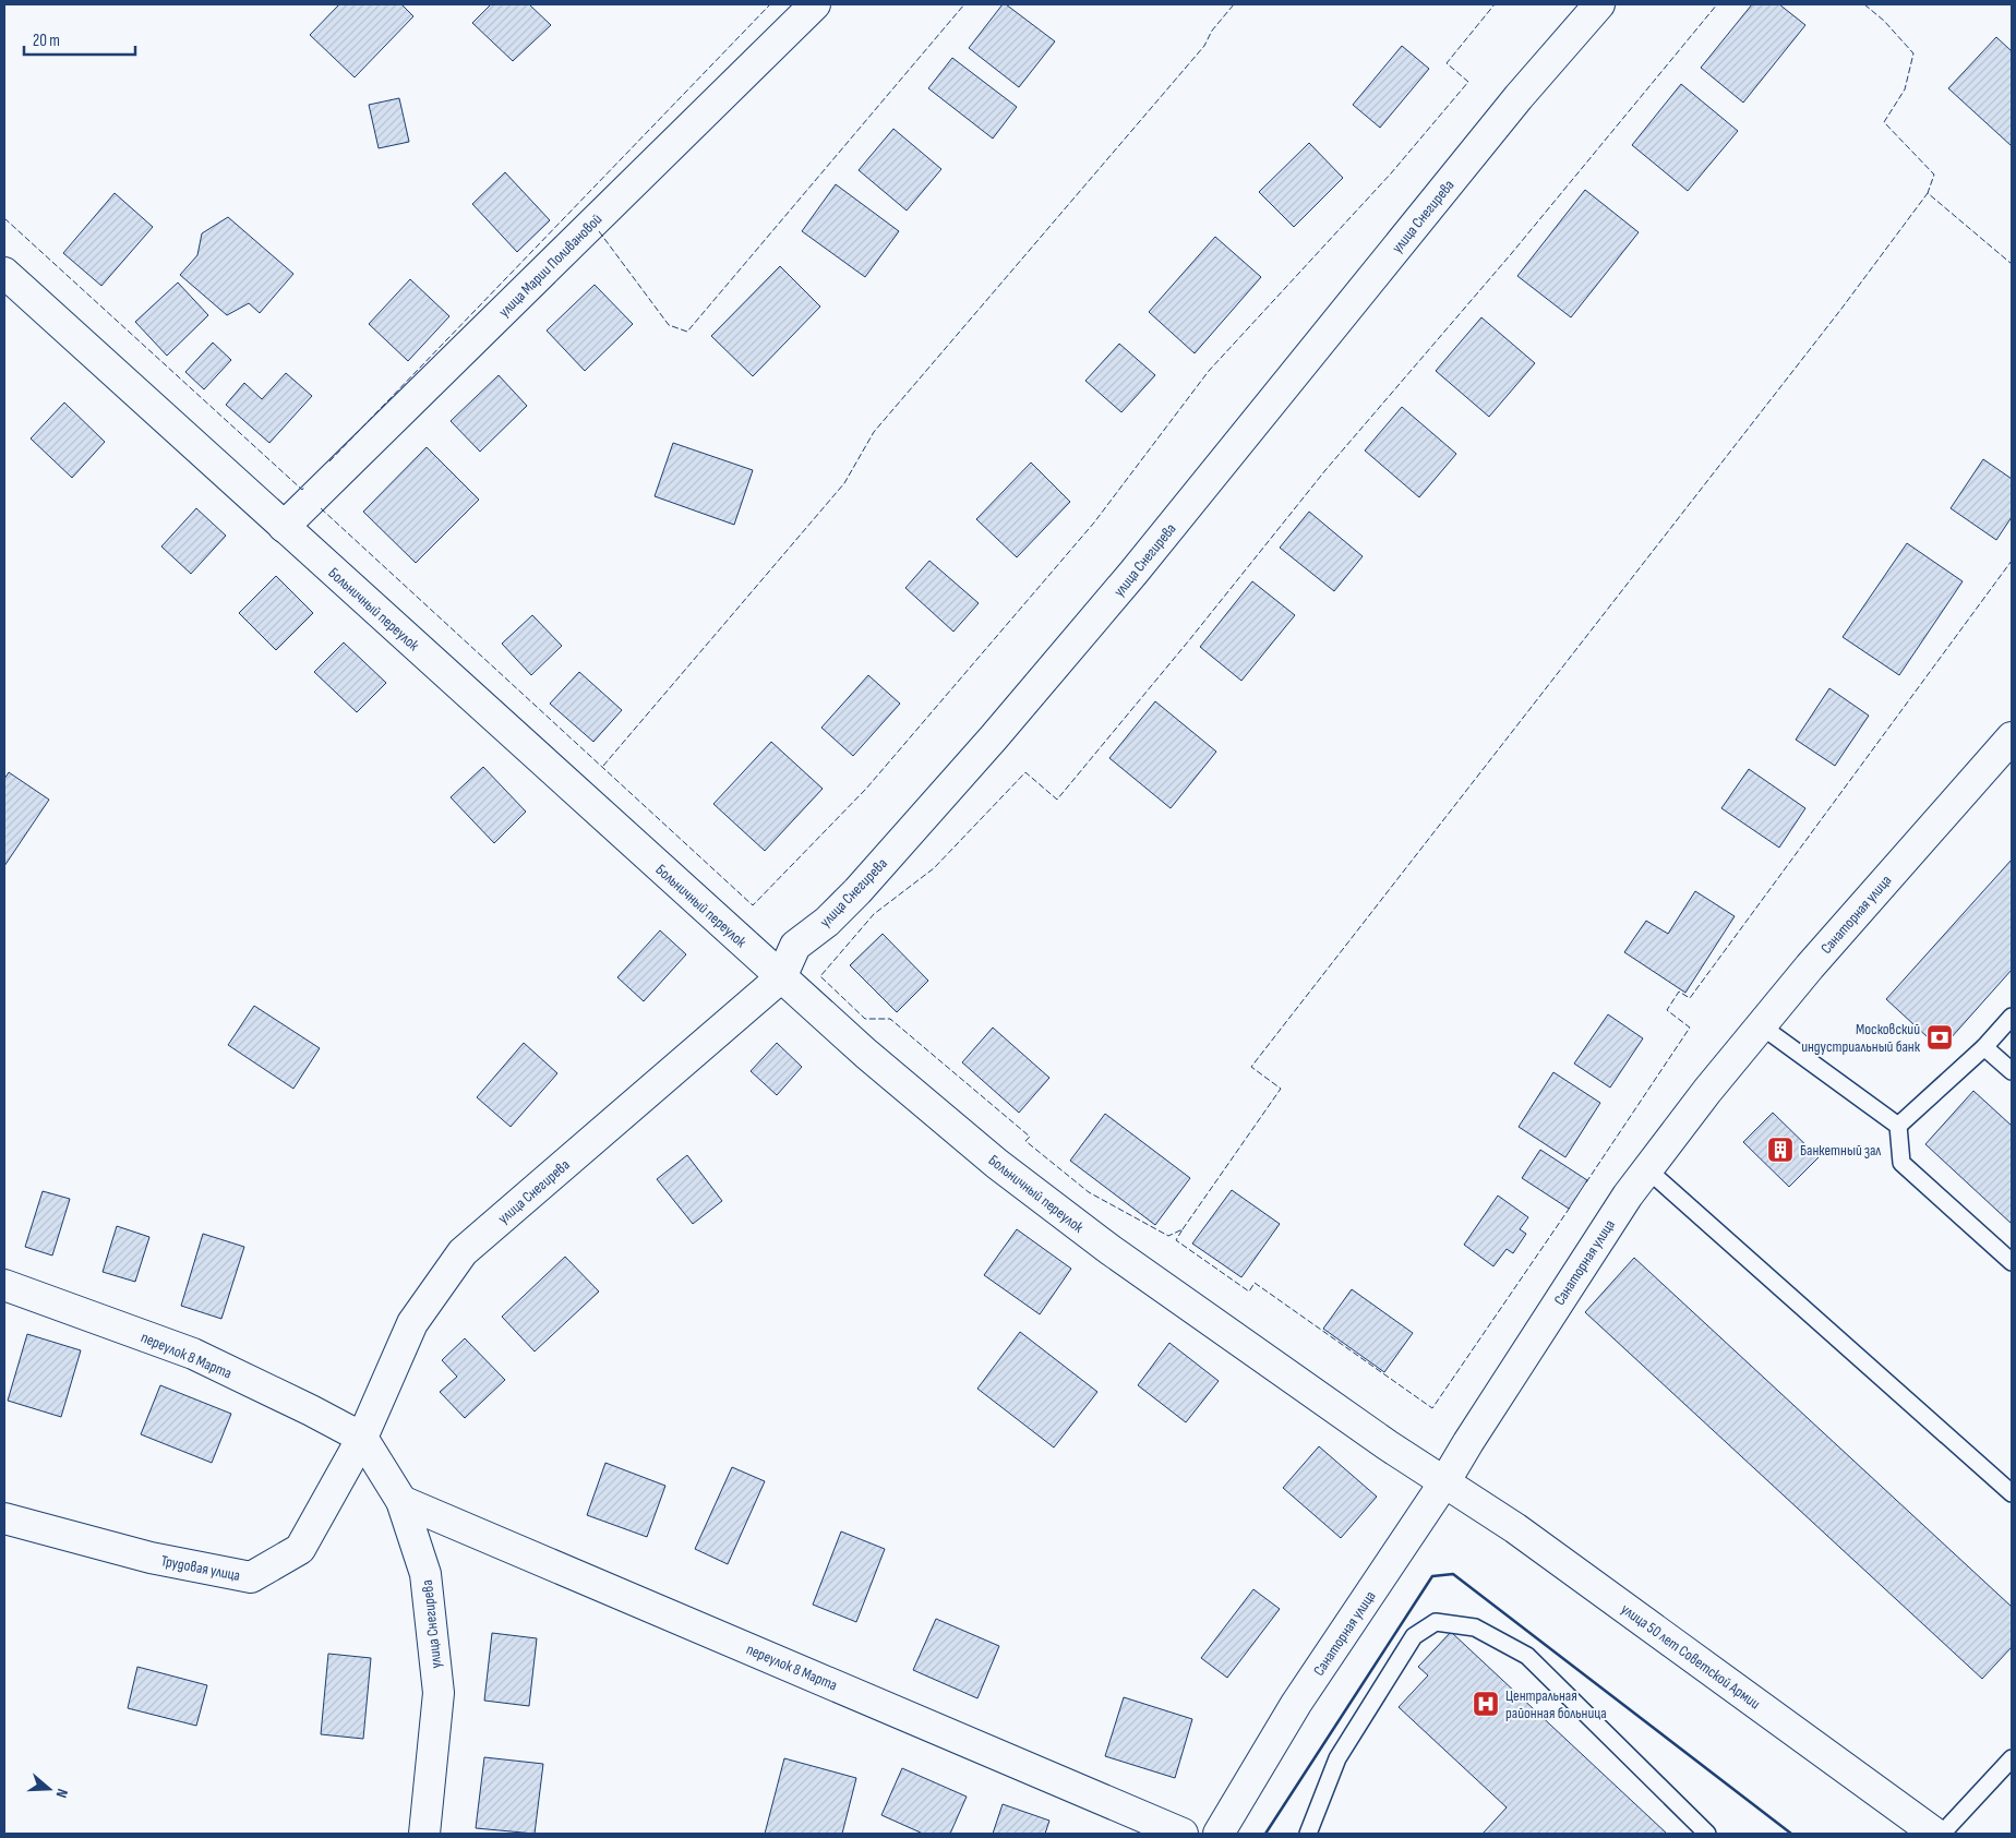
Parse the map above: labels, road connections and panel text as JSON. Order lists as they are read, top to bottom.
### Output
{
  "streets": {
    "street": [
      "улица Снегирева",
      "улица Марии Поливановой",
      "Больничный переулок",
      "Санаторная улица",
      "переулок 8 Марта",
      "Трудовая улица",
      "улица 50 лет Советской Армии"
    ]
  },
  "crossings": [
    ["улица Снегирева", "Больничный переулок"],
    ["улица Снегирева", "переулок 8 Марта"],
    ["улица Снегирева", "Трудовая улица"],
    ["улица Марии Поливановой", "Больничный переулок"],
    ["Больничный переулок", "Санаторная улица"],
    ["Больничный переулок", "улица 50 лет Советской Армии"],
    ["Санаторная улица", "улица 50 лет Советской Армии"],
    ["переулок 8 Марта", "Трудовая улица"]
  ],
  "places": {
    "bank": ["Московский индустриальный банк"],
    "building": ["Банкетный зал"],
    "hospital": ["Центральная районная больница"]
  },
  "scale_bar": "20 m",
  "north": "right"
}
